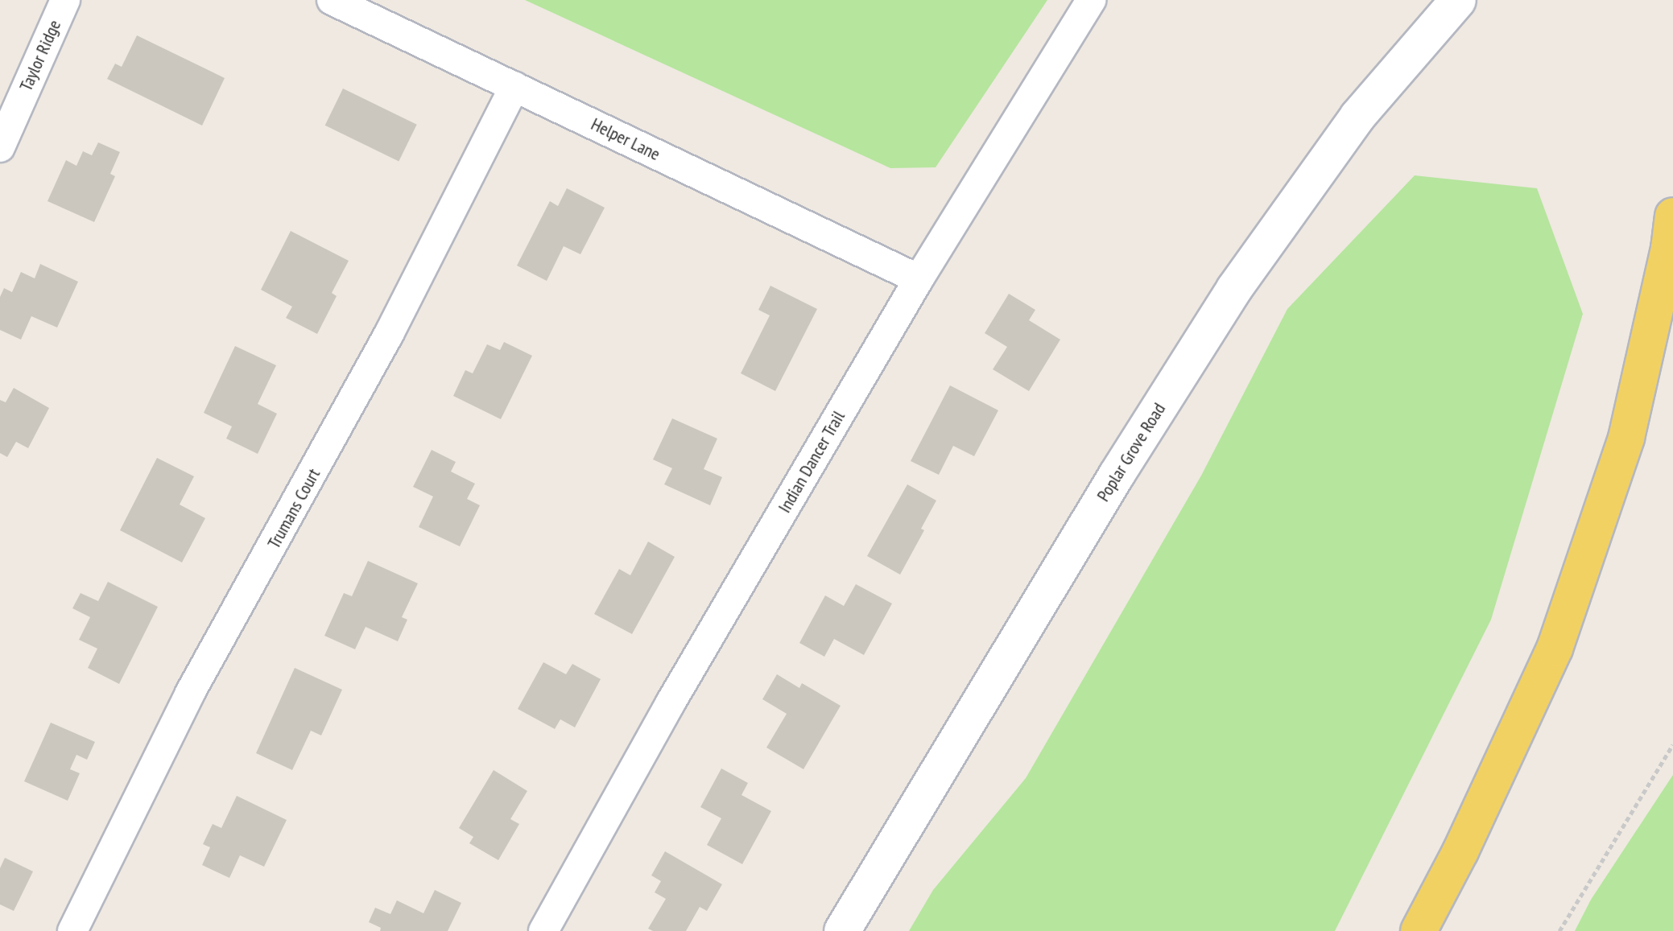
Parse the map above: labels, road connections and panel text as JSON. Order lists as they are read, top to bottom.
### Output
{
  "streets": {
    "main road": ["Poplar Grove Road"],
    "street": [
      "Taylor Ridge",
      "Helper Lane",
      "Indian Dancer Trail",
      "Trumans Court"
    ]
  },
  "crossings": [
    ["Helper Lane", "Indian Dancer Trail"],
    ["Helper Lane", "Trumans Court"]
  ]
}
